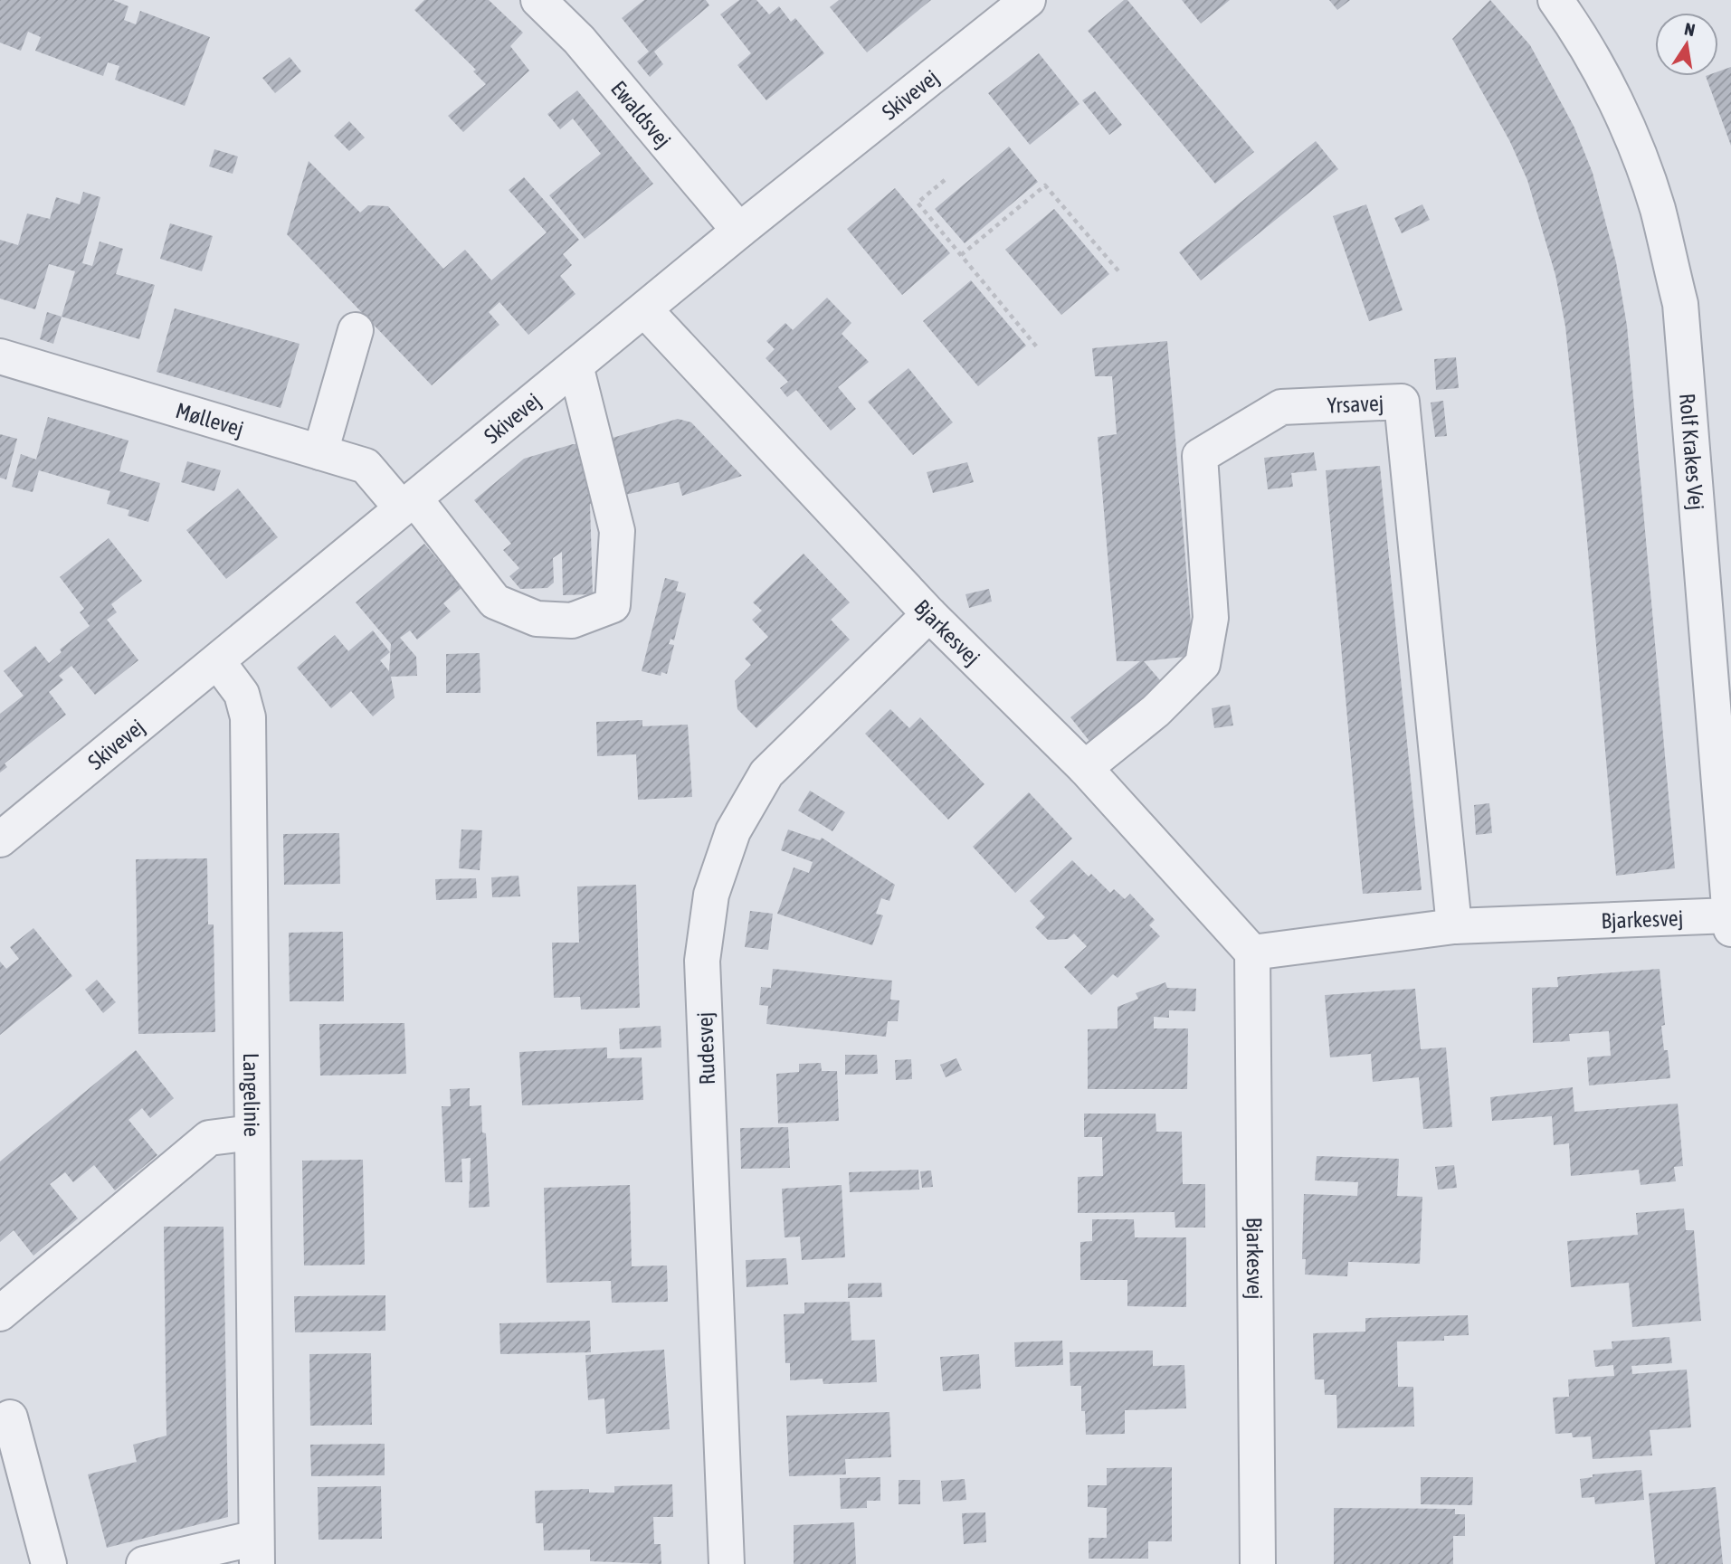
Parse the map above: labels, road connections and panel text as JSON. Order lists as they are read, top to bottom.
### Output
{
  "streets": {
    "street": [
      "Skivevej",
      "Ewaldsvej",
      "Yrsavej",
      "Møllevej",
      "Rolf Krakes Vej",
      "Bjarkesvej",
      "Rudesvej",
      "Langelinie"
    ]
  },
  "crossings": [
    ["Skivevej", "Ewaldsvej"],
    ["Skivevej", "Møllevej"],
    ["Skivevej", "Bjarkesvej"],
    ["Skivevej", "Langelinie"],
    ["Yrsavej", "Bjarkesvej"],
    ["Rolf Krakes Vej", "Bjarkesvej"],
    ["Bjarkesvej", "Rudesvej"]
  ],
  "north": "top"
}
